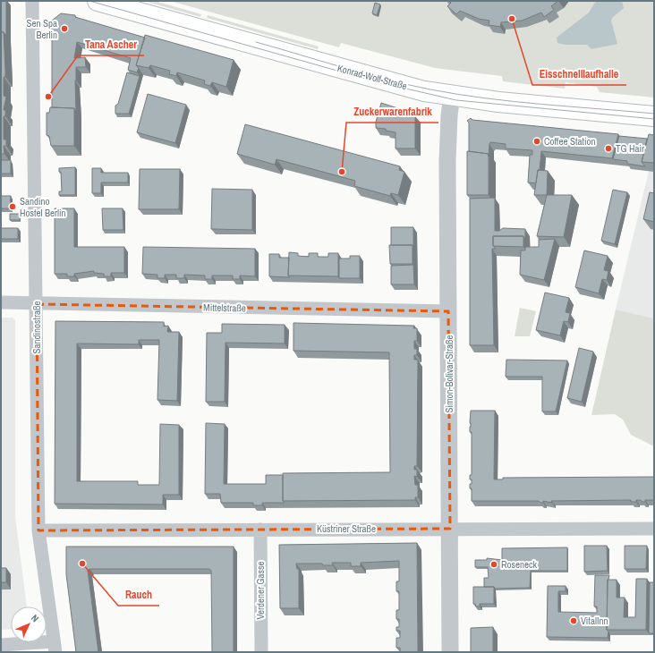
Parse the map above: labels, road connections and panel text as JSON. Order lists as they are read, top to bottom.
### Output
{
  "streets": {
    "main road": ["Konrad-Wolf-Straße"],
    "street": [
      "Mittelstraße",
      "Sandinostraße",
      "Simon-Bolivar-Straße",
      "Küstriner Straße",
      "Verdener Gasse"
    ]
  },
  "crossings": [
    ["Konrad-Wolf-Straße", "Simon-Bolivar-Straße"],
    ["Mittelstraße", "Sandinostraße"],
    ["Mittelstraße", "Simon-Bolivar-Straße"],
    ["Sandinostraße", "Küstriner Straße"],
    ["Simon-Bolivar-Straße", "Küstriner Straße"],
    ["Küstriner Straße", "Verdener Gasse"]
  ],
  "places": [
    "Eisschnelllaufhalle",
    "Sen Spa Berlin",
    "Tana Ascher",
    "Coffee Station",
    "TG Hair",
    "Zuckerwarenfabrik",
    "Sandino Hostel Berlin",
    "Rauch",
    "Roseneck",
    "VitalInn"
  ],
  "north": "top right"
}
